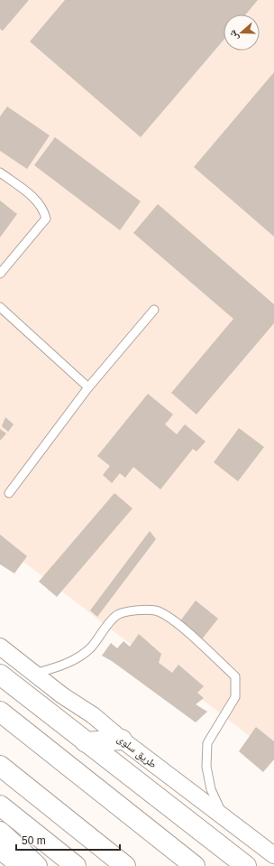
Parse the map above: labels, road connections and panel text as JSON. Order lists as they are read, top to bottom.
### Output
{
  "streets": {
    "street": ["طريق سلوى"]
  },
  "scale_bar": "50 m",
  "north": "left"
}
